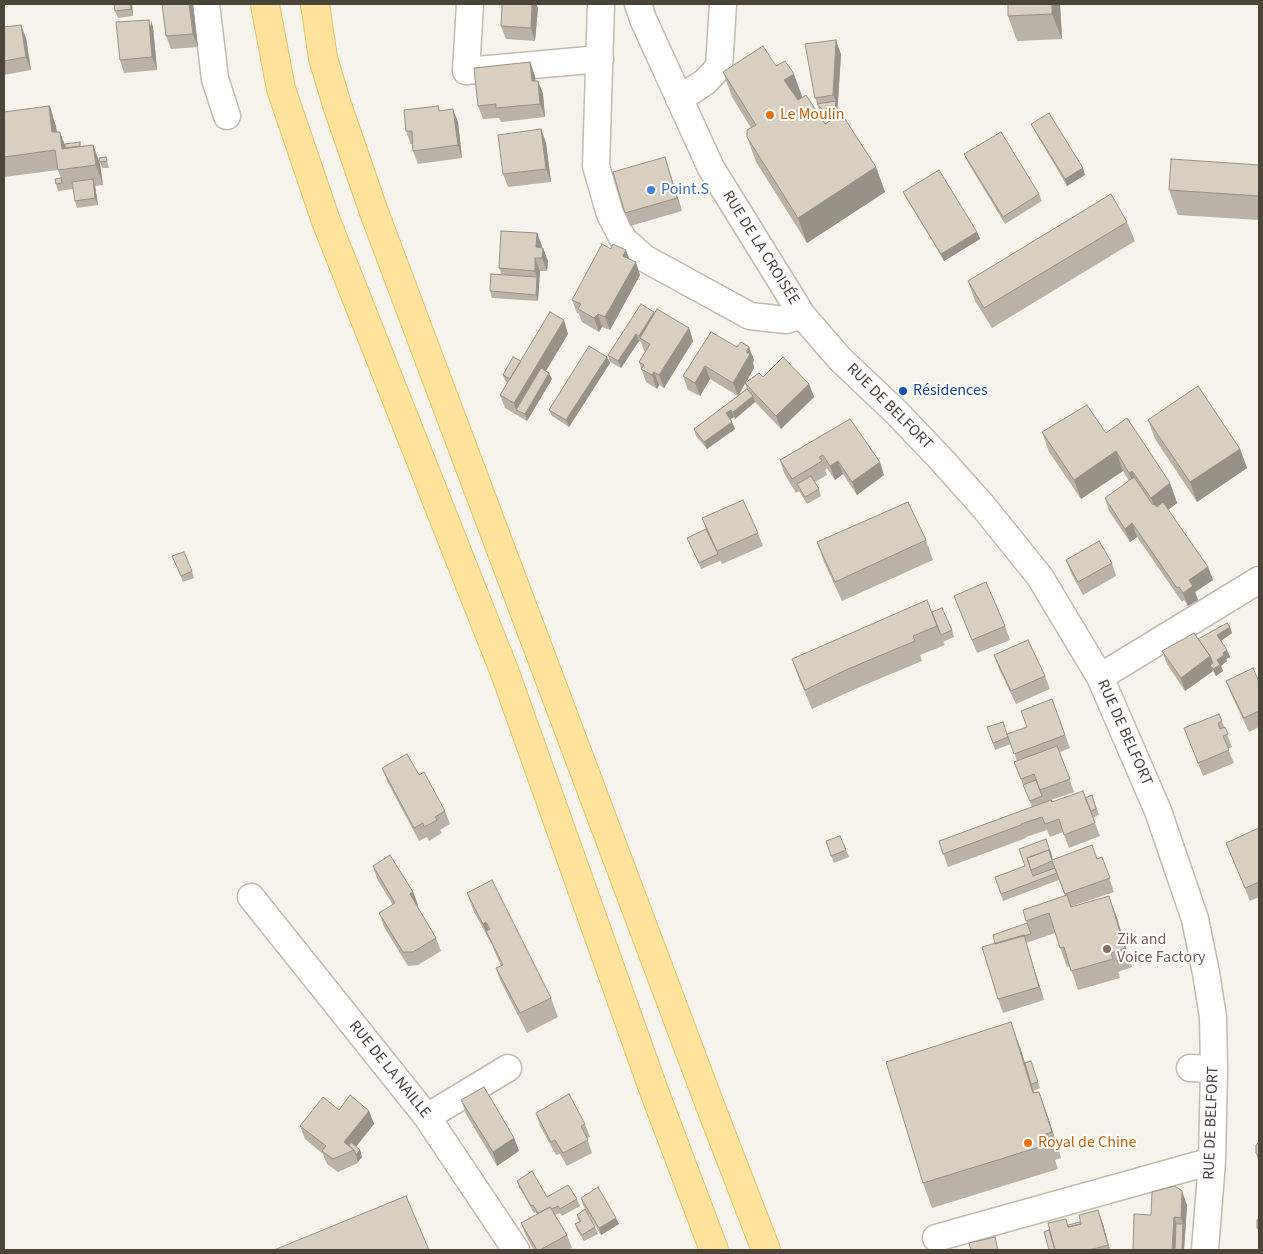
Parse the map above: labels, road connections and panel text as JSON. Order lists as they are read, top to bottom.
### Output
{
  "streets": {
    "street": ["RUE DE LA CROISÉE", "RUE DE BELFORT", "RUE DE LA NAILLE"]
  },
  "crossings": [
    ["RUE DE LA CROISÉE", "RUE DE BELFORT"]
  ],
  "places": [
    "Le Moulin",
    "Point.S",
    "Résidences",
    "Zik and Voice Factory",
    "Royal de Chine"
  ]
}
